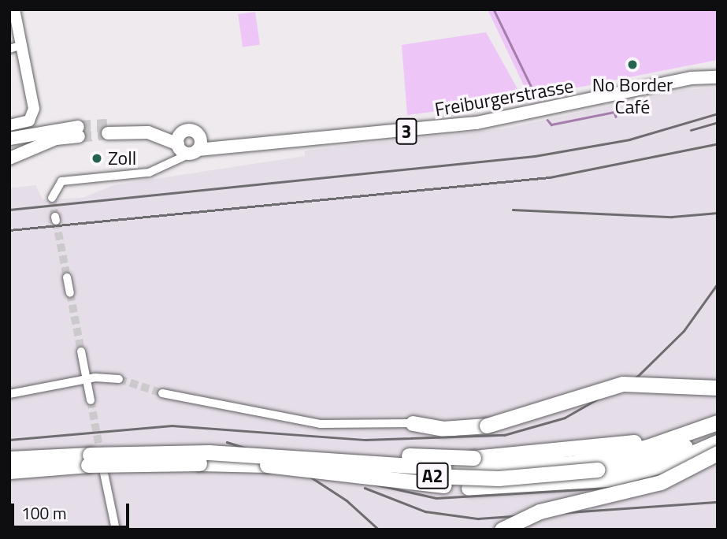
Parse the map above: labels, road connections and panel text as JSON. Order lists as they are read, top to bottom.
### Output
{
  "streets": {
    "highway": ["A2"],
    "main road": ["Freiburgerstrasse", "3"]
  },
  "places": ["No Border Café", "Zoll"],
  "scale_bar": "100 m"
}
